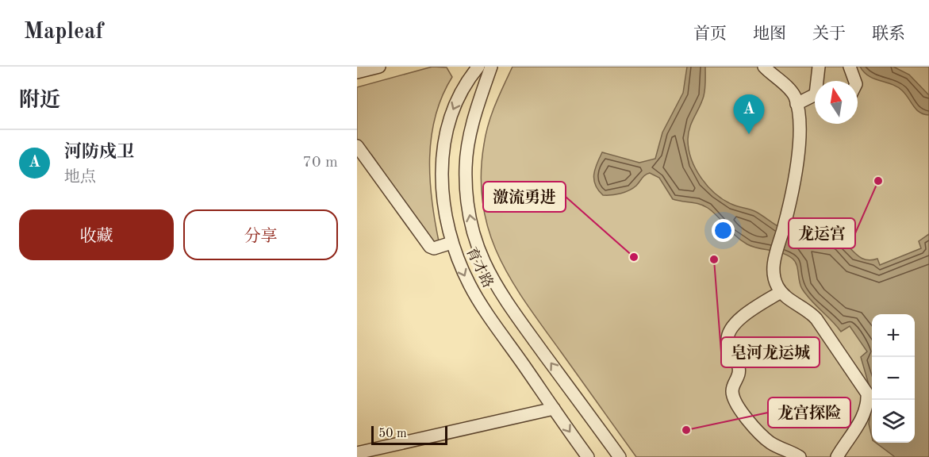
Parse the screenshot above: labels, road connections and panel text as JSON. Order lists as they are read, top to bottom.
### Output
{
  "streets": {
    "street": ["育才路"]
  },
  "places": [
    "龙运宫",
    "激流勇进",
    "皂河龙运城",
    "龙宫探险"
  ],
  "scale_bar": "50 m",
  "north": "top",
  "page": {
    "header": "Mapleaf",
    "nav": [
      "首页",
      "地图",
      "关于",
      "联系"
    ],
    "heading": "附近",
    "pins": "A",
    "list": [
      {
        "mark": "A",
        "name": "河防戍卫",
        "note": "地点",
        "value": "70 m"
      }
    ],
    "buttons": ["收藏", "分享"],
    "map_buttons": ["+", "−"],
    "scale": "50 m"
  }
}
